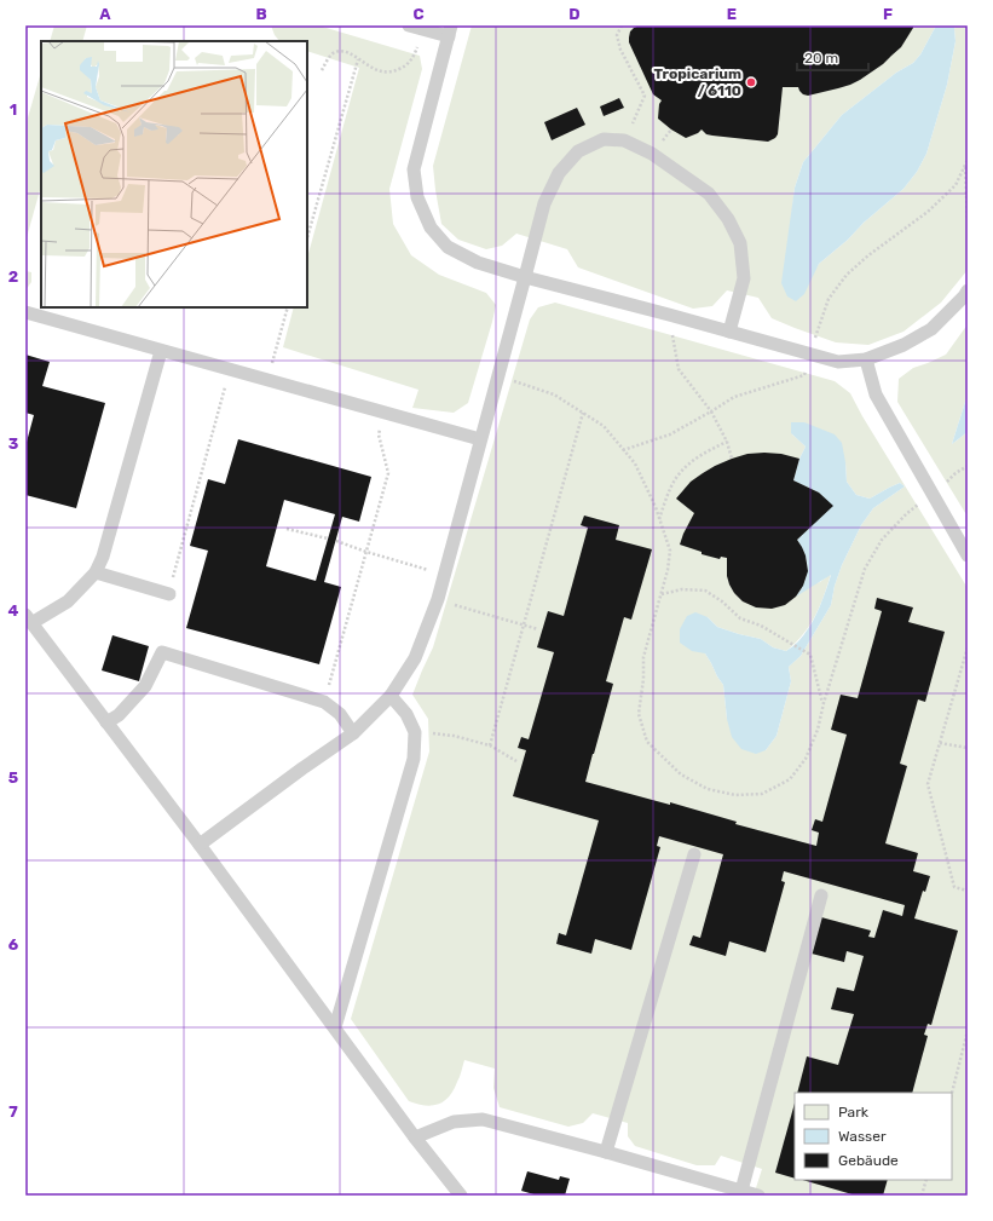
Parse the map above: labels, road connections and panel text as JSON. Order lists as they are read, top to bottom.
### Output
{
  "places": ["Tropicarium / 6110"],
  "legend": ["Park", "Wasser", "Gebäude"],
  "scale_bar": "20 m",
  "grid": {
    "columns": [
      "A",
      "B",
      "C",
      "D",
      "E",
      "F"
    ],
    "rows": [
      "1",
      "2",
      "3",
      "4",
      "5",
      "6",
      "7"
    ]
  }
}
